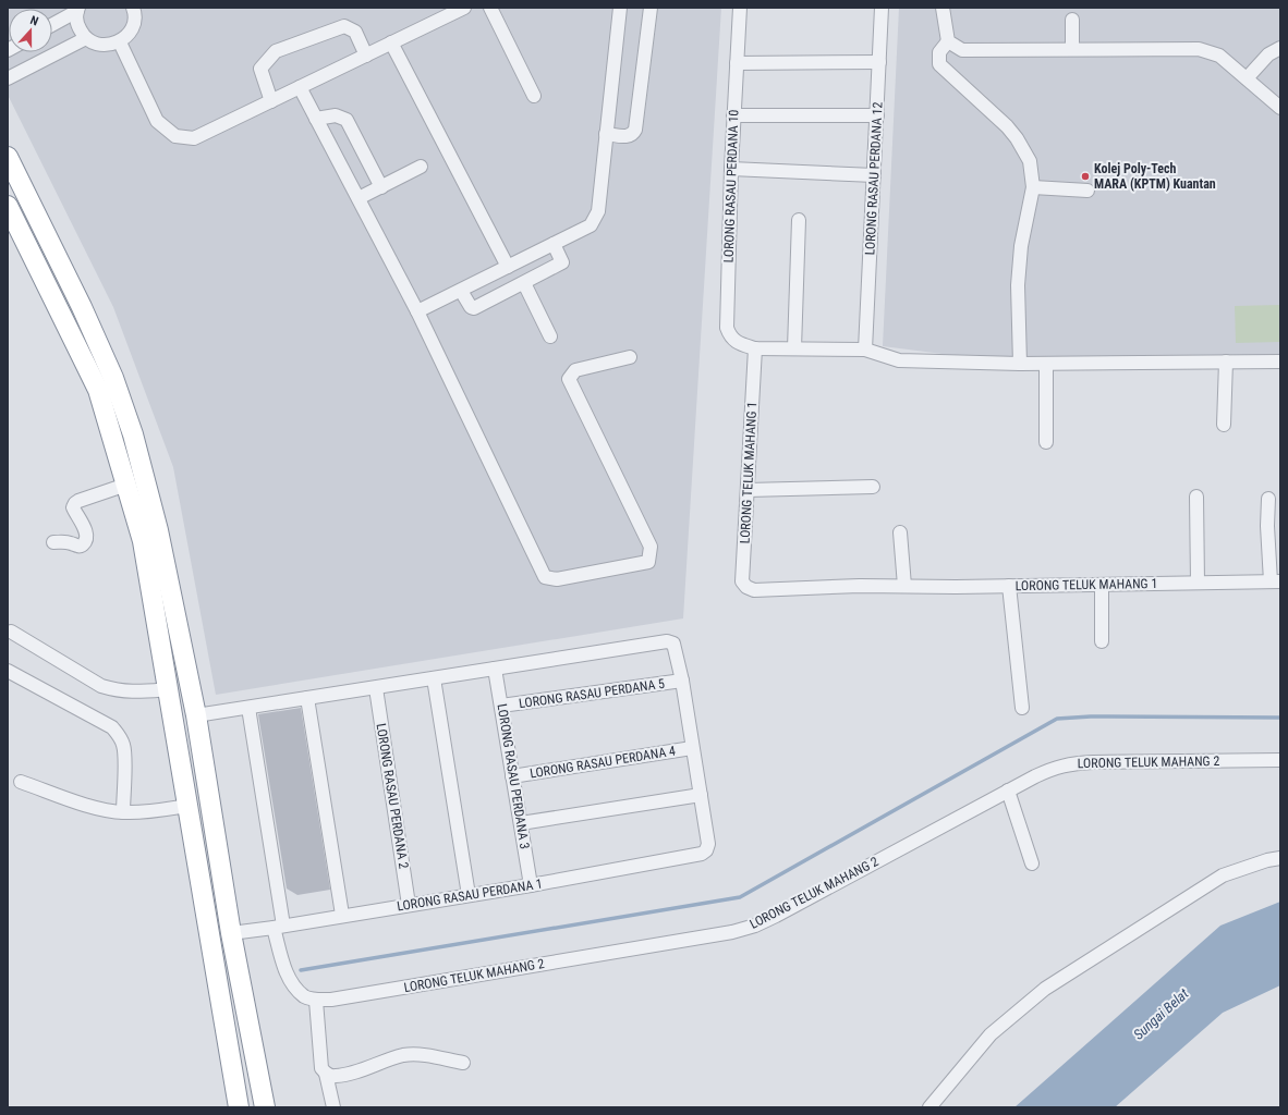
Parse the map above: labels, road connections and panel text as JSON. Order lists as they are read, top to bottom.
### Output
{
  "streets": {
    "street": [
      "LORONG RASAU PERDANA 12",
      "LORONG RASAU PERDANA 10",
      "LORONG TELUK MAHANG 1",
      "LORONG RASAU PERDANA 5",
      "LORONG RASAU PERDANA 4",
      "LORONG TELUK MAHANG 2",
      "LORONG RASAU PERDANA 3",
      "LORONG RASAU PERDANA 2",
      "LORONG RASAU PERDANA 1"
    ]
  },
  "crossings": [
    ["LORONG RASAU PERDANA 10", "LORONG TELUK MAHANG 1"],
    ["LORONG RASAU PERDANA 5", "LORONG RASAU PERDANA 3"],
    ["LORONG RASAU PERDANA 4", "LORONG RASAU PERDANA 3"],
    ["LORONG RASAU PERDANA 3", "LORONG RASAU PERDANA 1"],
    ["LORONG RASAU PERDANA 2", "LORONG RASAU PERDANA 1"]
  ],
  "water": ["Sungai Belat"],
  "places": ["Kolej Poly-Tech MARA (KPTM) Kuantan"],
  "north": "top"
}
